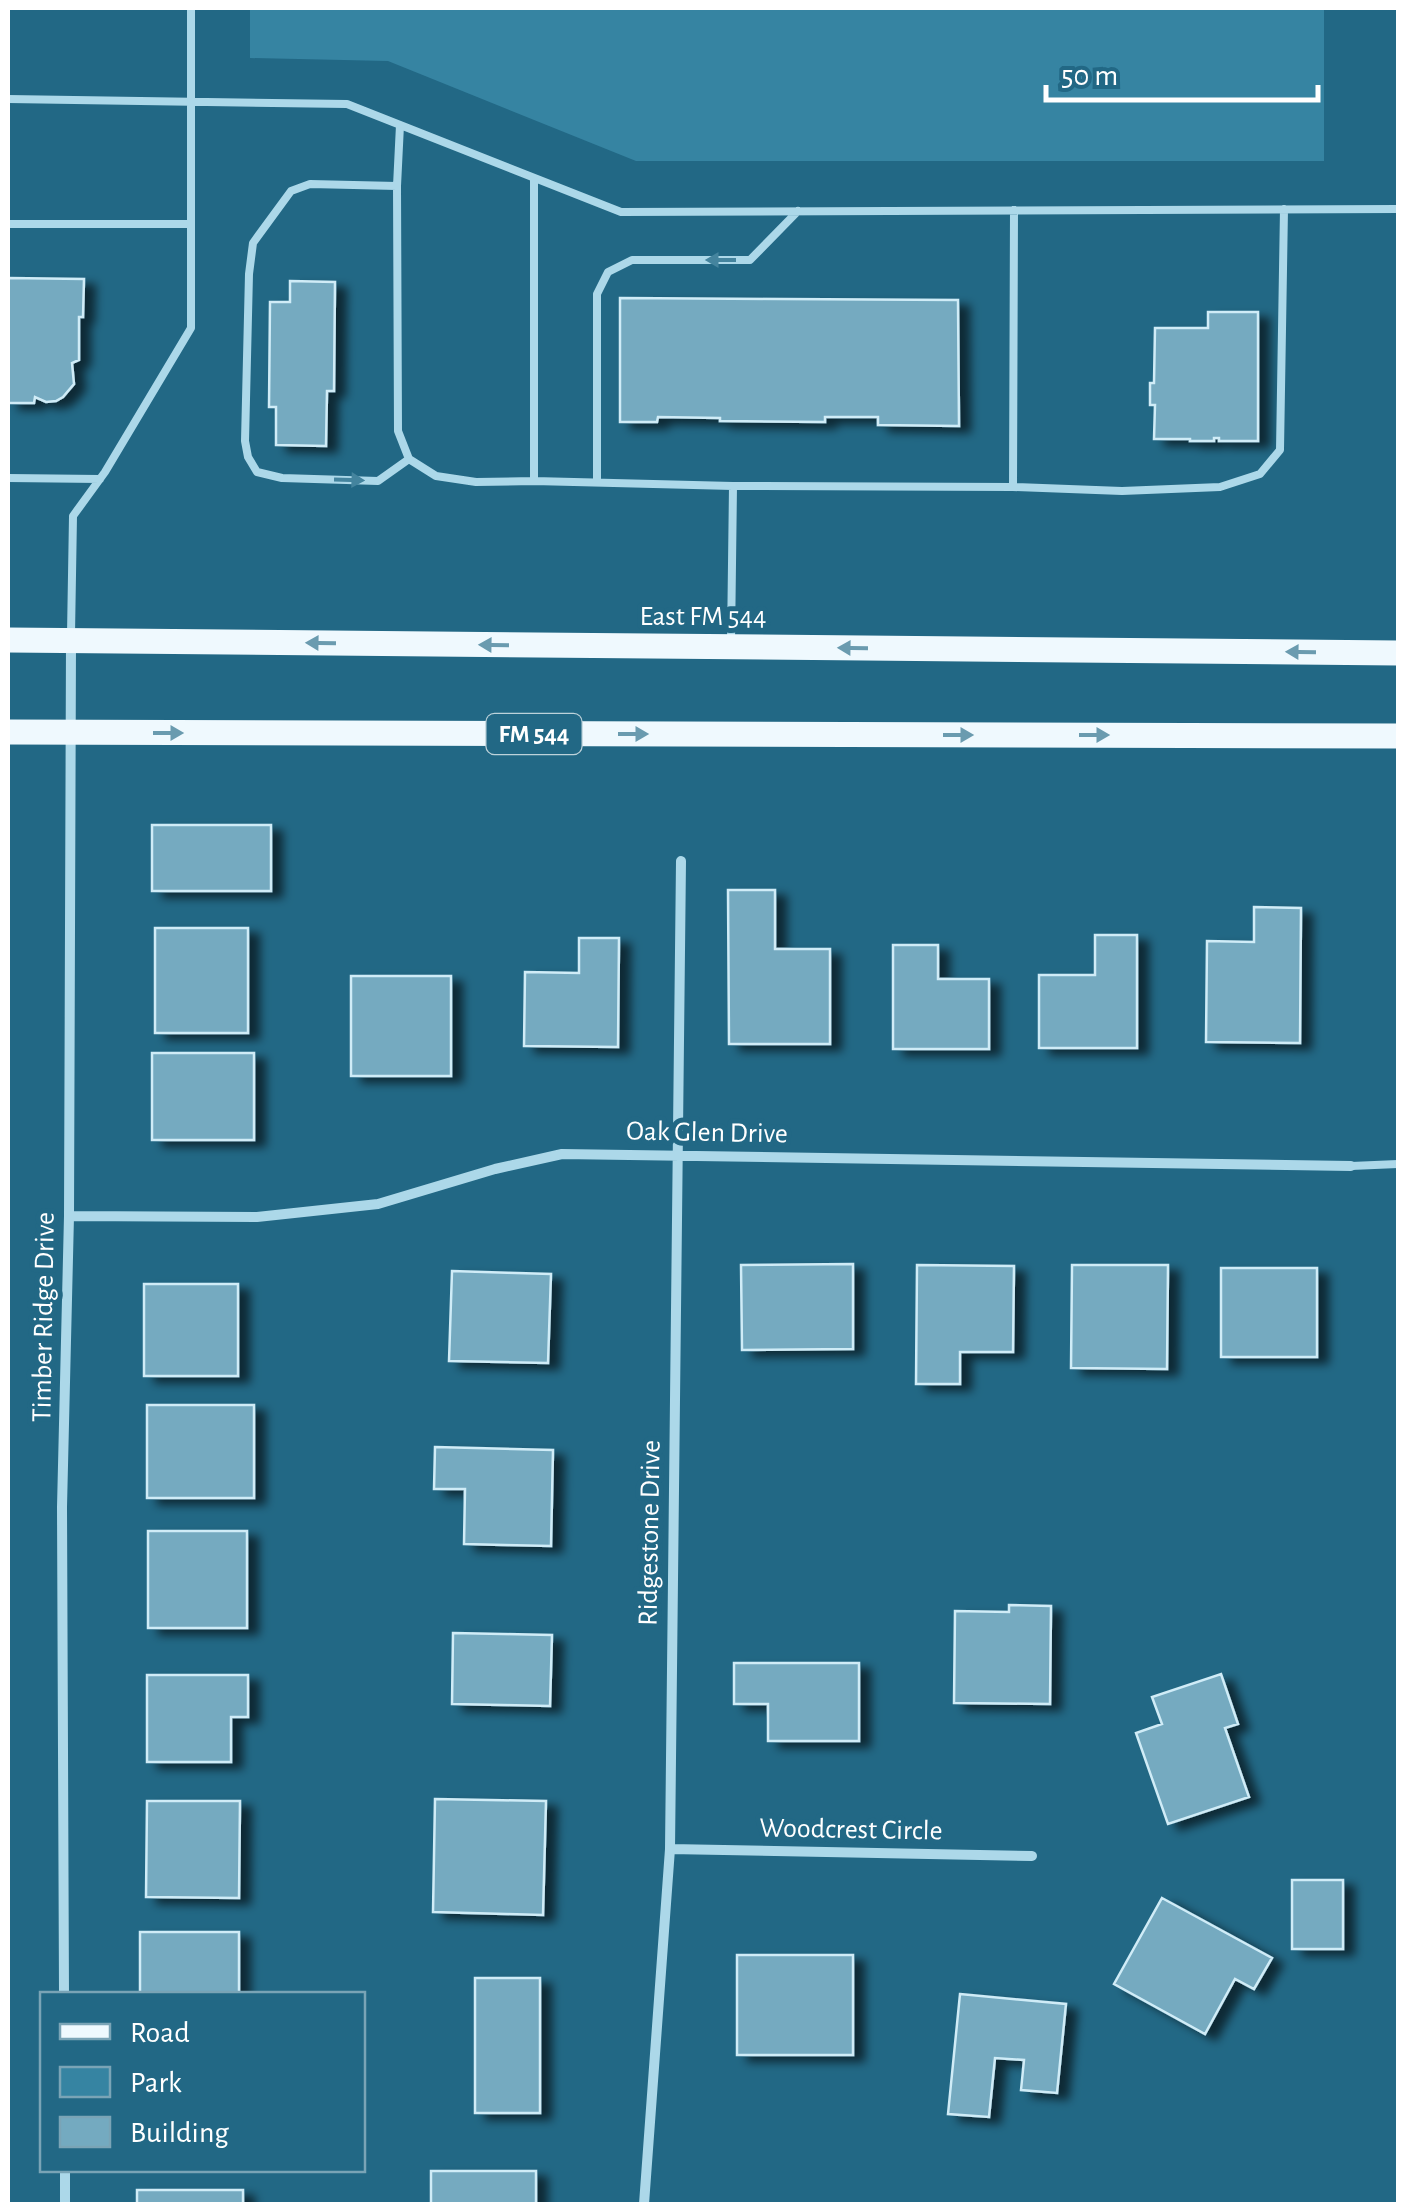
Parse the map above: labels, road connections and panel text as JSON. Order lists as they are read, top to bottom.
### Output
{
  "streets": {
    "main road": ["East FM 544", "FM 544"],
    "street": [
      "Oak Glen Drive",
      "Timber Ridge Drive",
      "Ridgestone Drive",
      "Woodcrest Circle"
    ]
  },
  "crossings": [
    ["East FM 544", "Timber Ridge Drive"],
    ["FM 544", "Timber Ridge Drive"],
    ["Oak Glen Drive", "Timber Ridge Drive"],
    ["Oak Glen Drive", "Ridgestone Drive"],
    ["Ridgestone Drive", "Woodcrest Circle"]
  ],
  "legend": ["Road", "Park", "Building"],
  "scale_bar": "50 m"
}
